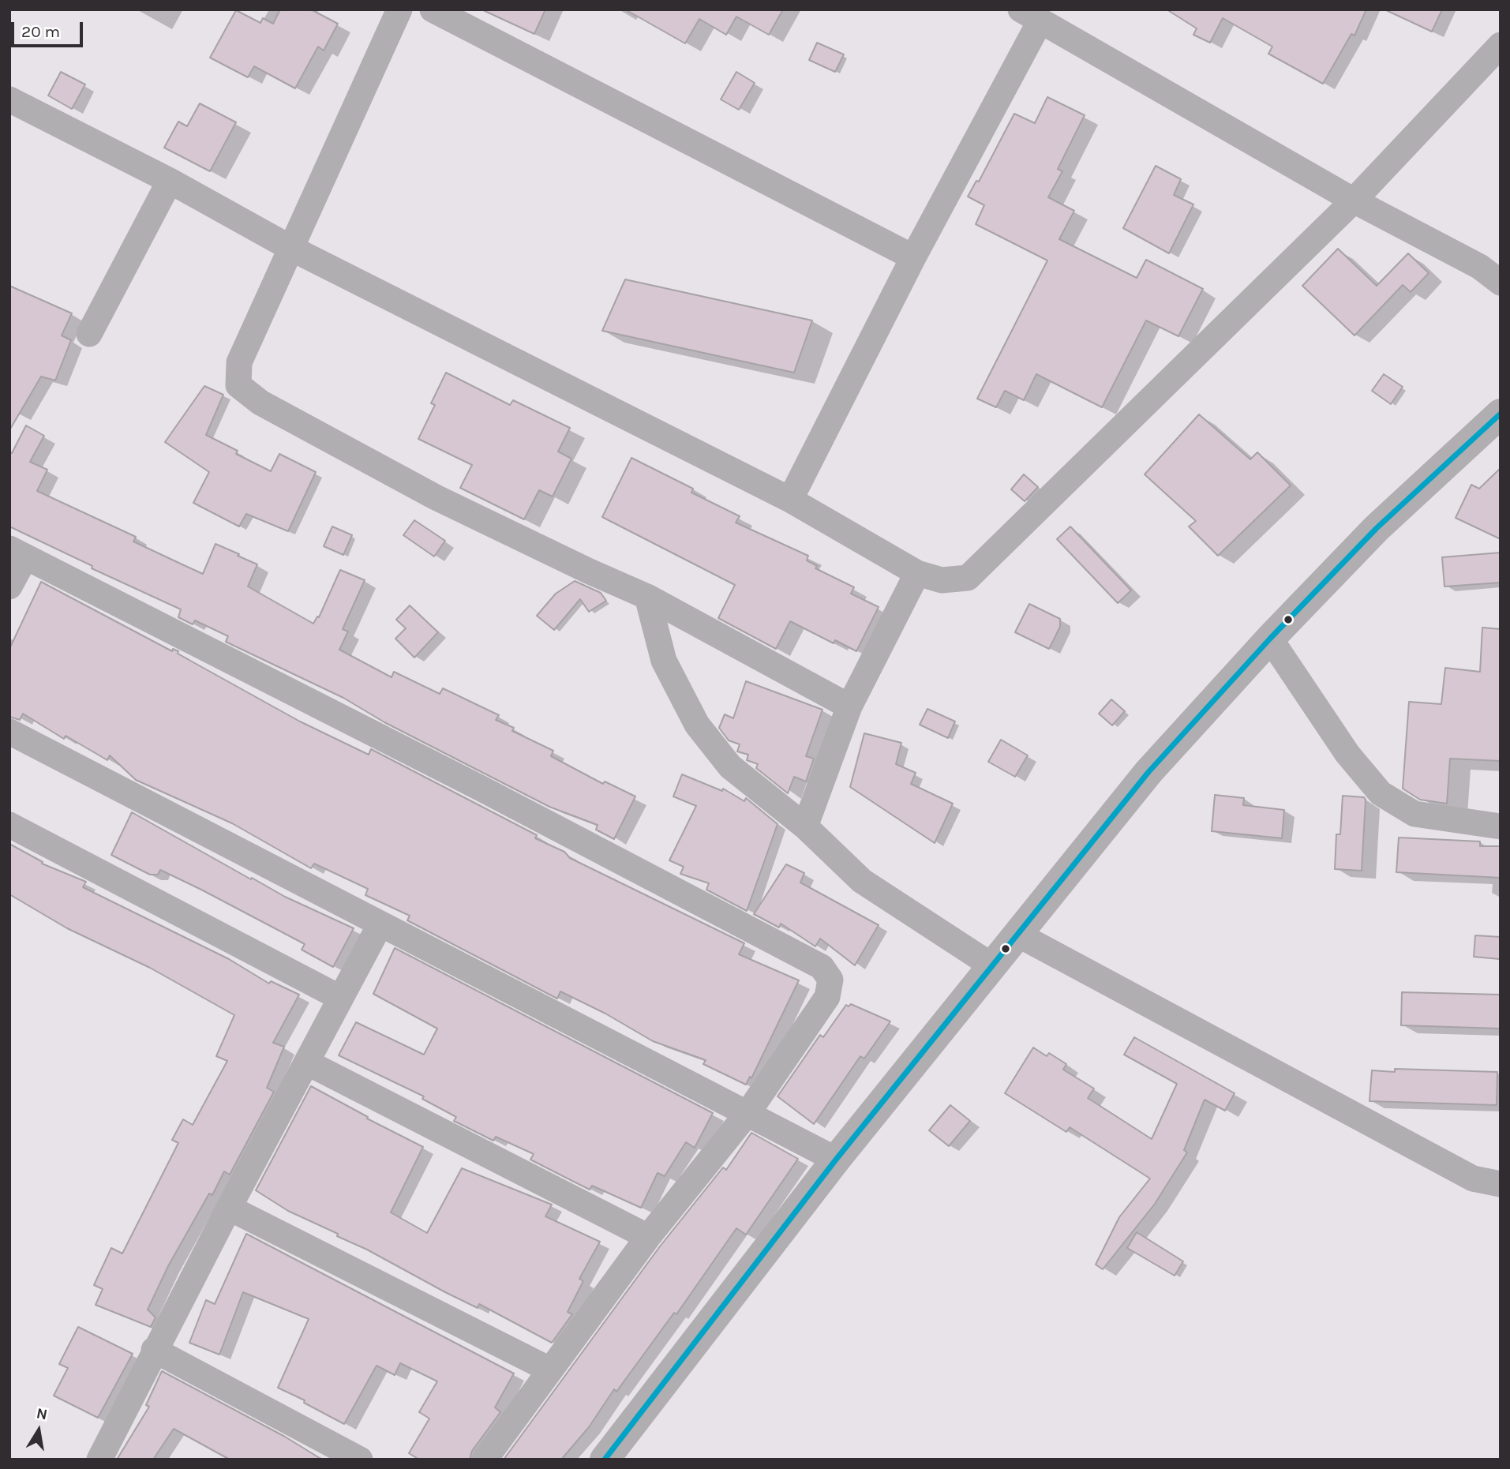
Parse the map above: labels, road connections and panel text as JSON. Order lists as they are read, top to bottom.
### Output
{
  "scale_bar": "20 m",
  "north": "top"
}
